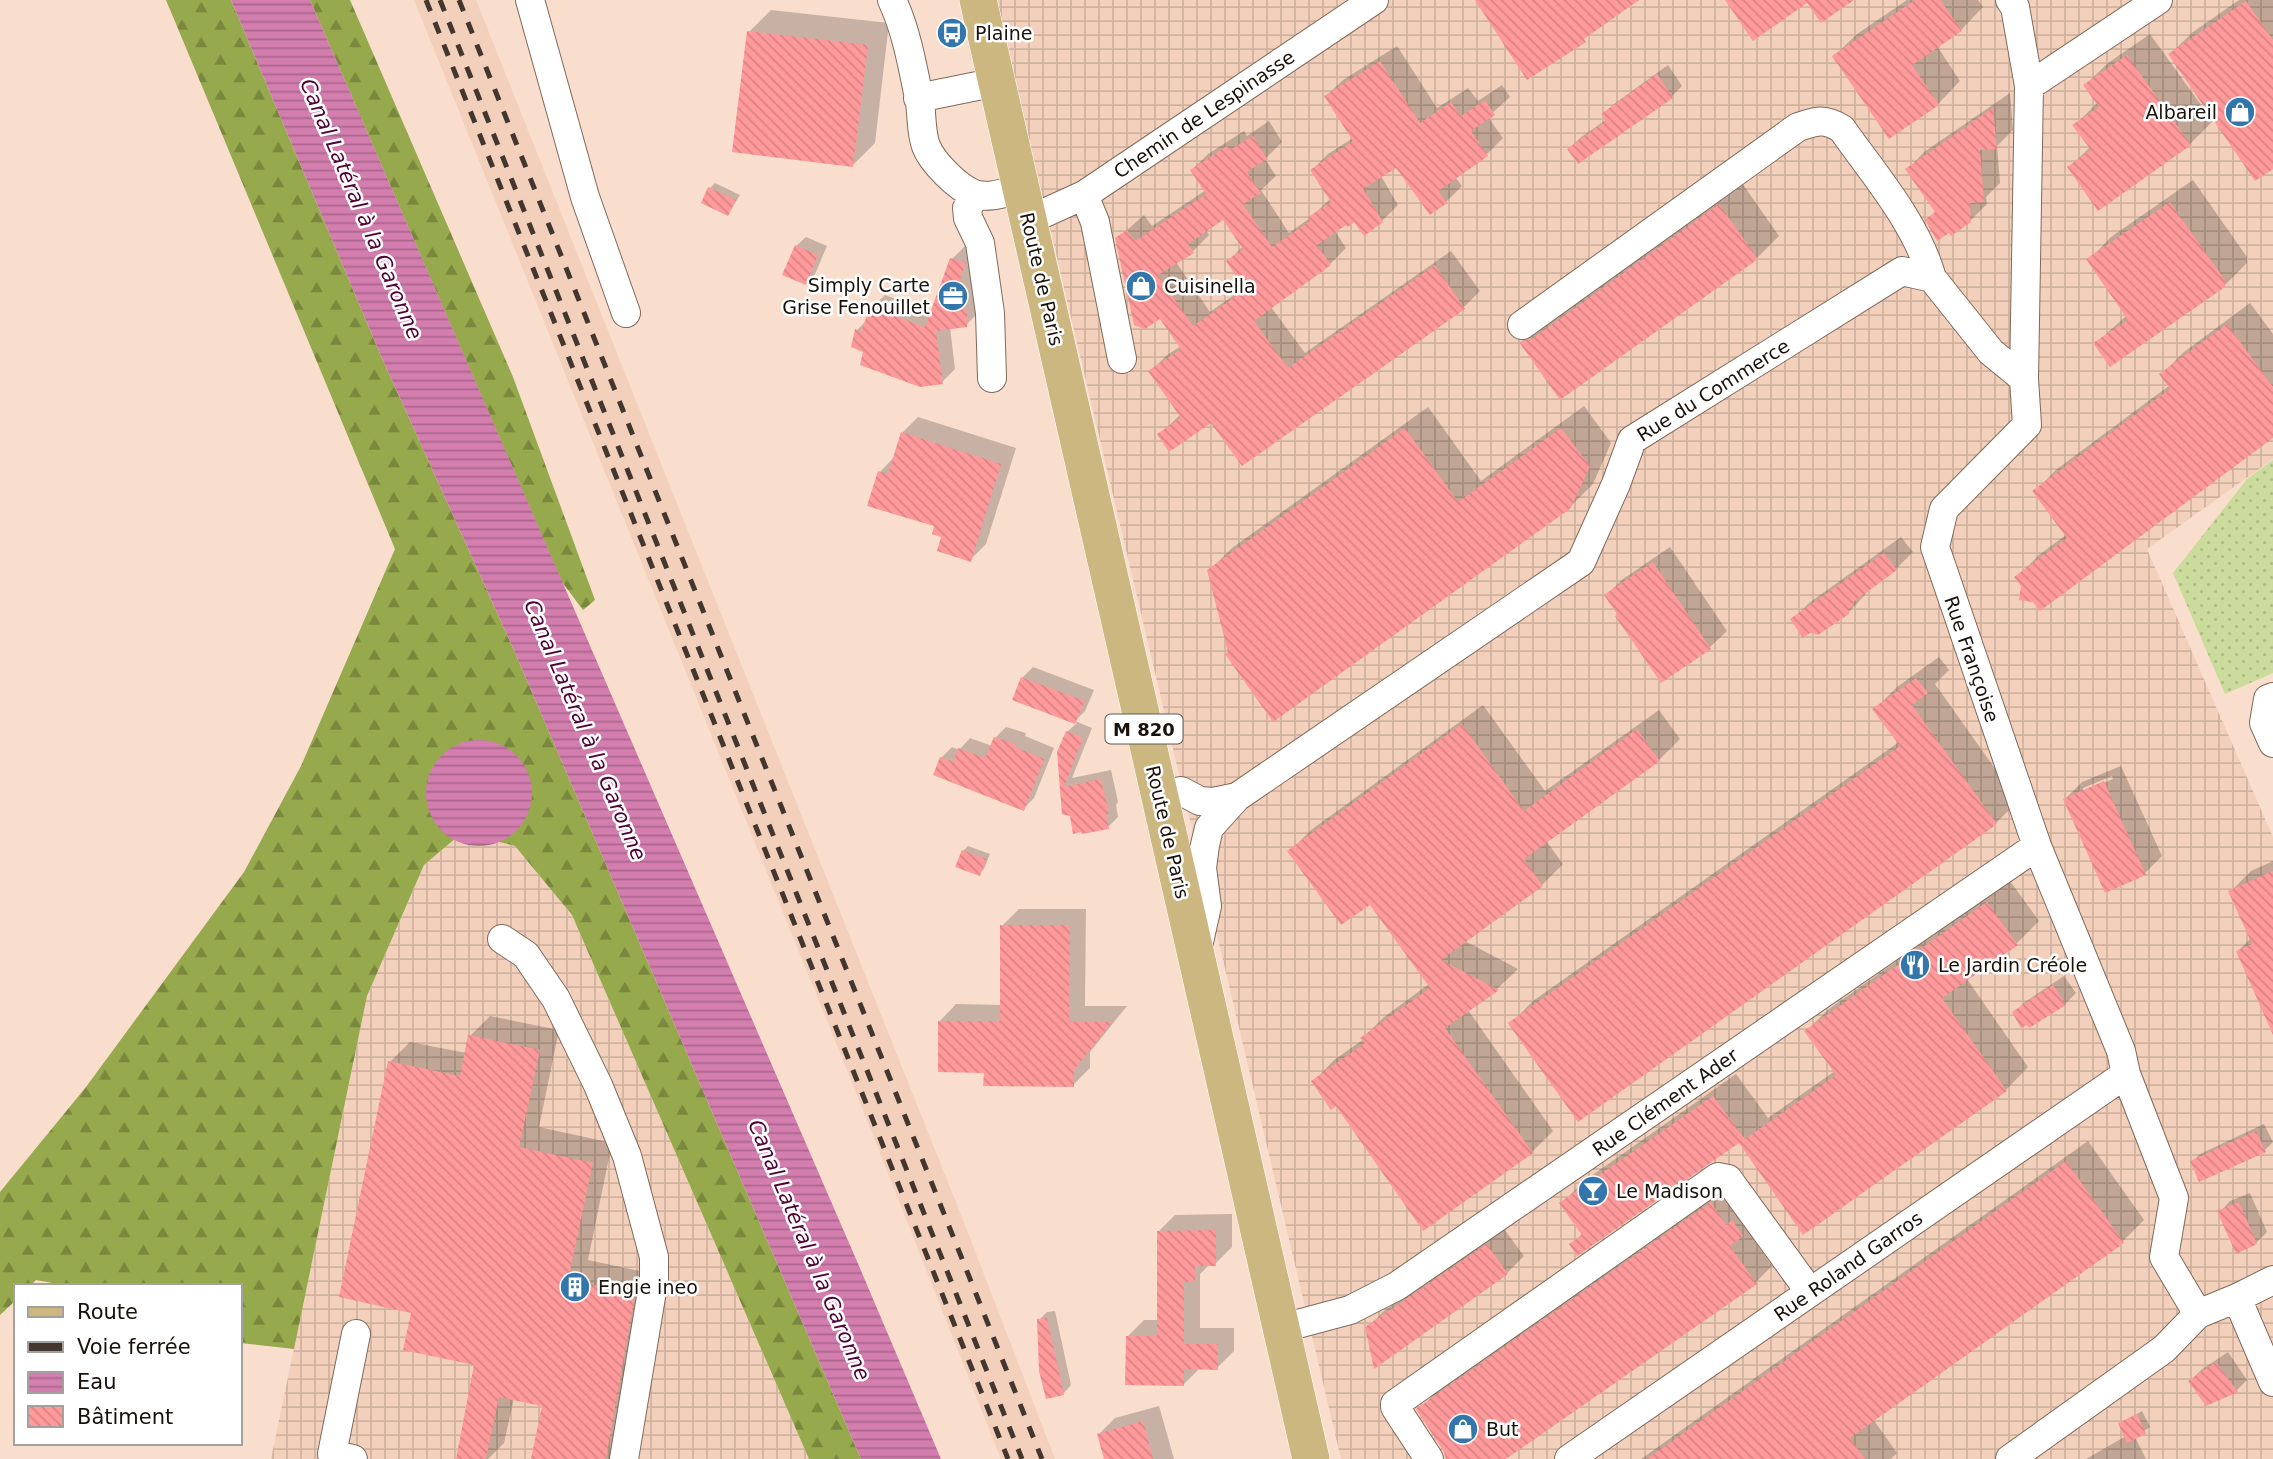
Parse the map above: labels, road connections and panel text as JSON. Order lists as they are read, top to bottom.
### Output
{
  "streets": {
    "main road": ["Route de Paris", "M 820"],
    "street": [
      "Chemin de Lespinasse",
      "Rue du Commerce",
      "Rue Françoise",
      "Rue Clément Ader",
      "Rue Roland Garros"
    ]
  },
  "crossings": [
    ["Chemin de Lespinasse", "Route de Paris"],
    ["Route de Paris", "Rue du Commerce"],
    ["Route de Paris", "Rue Clément Ader"],
    ["Rue Françoise", "Rue Clément Ader"],
    ["Rue Françoise", "Rue Roland Garros"]
  ],
  "water": ["Canal Latéral à la Garonne"],
  "places": {
    "bus stop": ["Plaine"],
    "shop": ["Albareil", "Cuisinella", "But"],
    "office": ["Simply Carte Grise Fenouillet"],
    "restaurant": ["Le Jardin Créole"],
    "bar": ["Le Madison"],
    "building": ["Engie ineo"]
  },
  "legend": [
    "Route",
    "Voie ferrée",
    "Eau",
    "Bâtiment"
  ]
}
